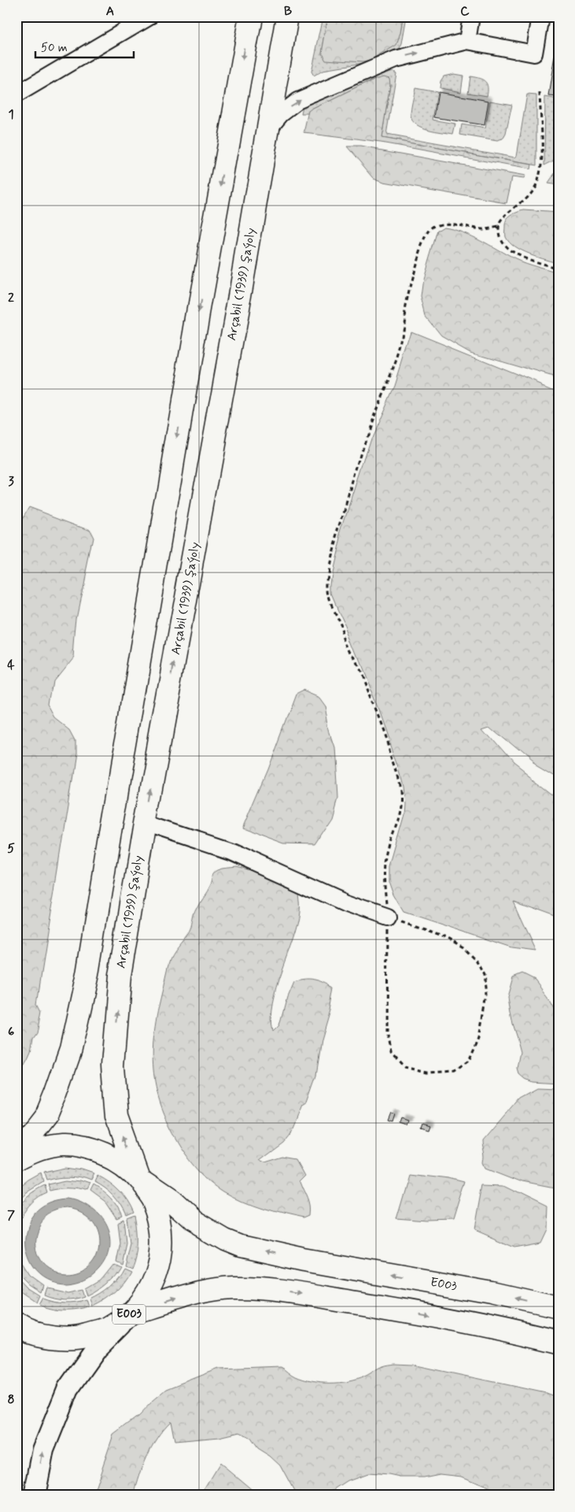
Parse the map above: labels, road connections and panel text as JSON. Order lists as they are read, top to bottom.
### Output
{
  "streets": {
    "highway": ["Arçabil (1939) şaýoly", "E003"]
  },
  "crossings": [
    ["Arçabil (1939) şaýoly", "E003"]
  ],
  "scale_bar": "50 m",
  "grid": {
    "columns": ["A", "B", "C"],
    "rows": [
      "1",
      "2",
      "3",
      "4",
      "5",
      "6",
      "7",
      "8"
    ]
  }
}
